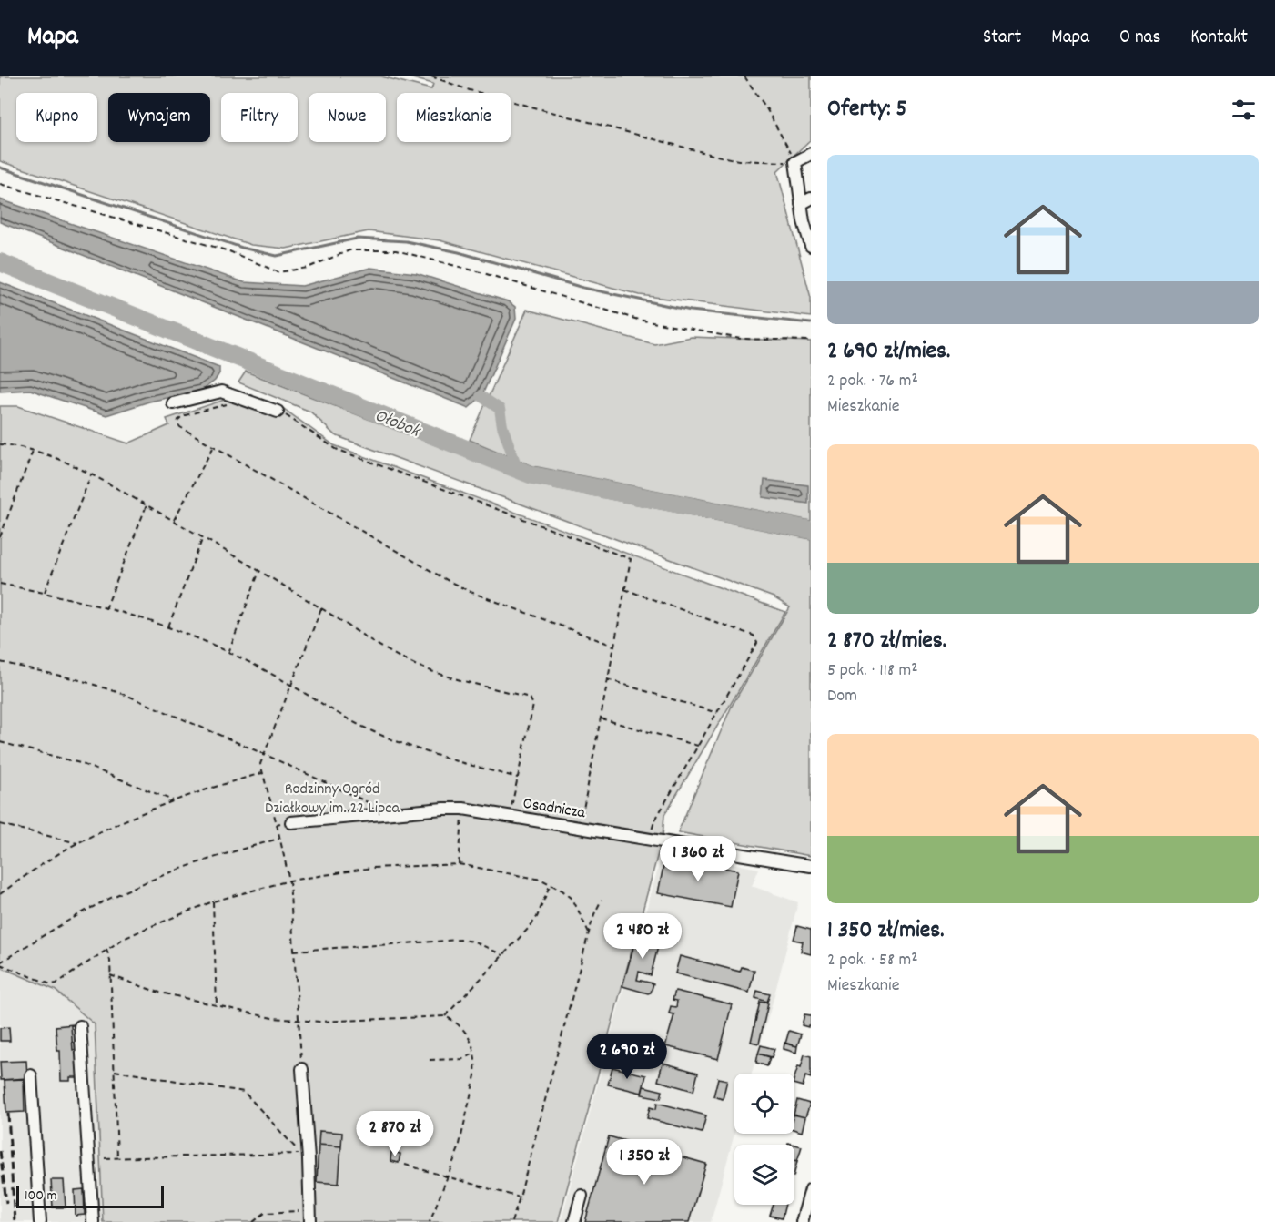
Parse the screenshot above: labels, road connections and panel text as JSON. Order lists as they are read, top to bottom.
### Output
{
  "streets": {
    "street": ["Osadnicza"]
  },
  "water": ["Ołobok"],
  "parks": ["Rodzinny Ogród Działkowy im. 22 Lipca"],
  "scale_bar": "100 m",
  "page": {
    "header": "Mapa",
    "nav": [
      "Start",
      "Mapa",
      "O nas",
      "Kontakt"
    ],
    "heading": "Oferty: 5",
    "chip": [
      "Kupno",
      "Wynajem",
      "Filtry",
      "Nowe",
      "Mieszkanie"
    ],
    "list": [
      {
        "name": "2 690 zł/mies.",
        "note": "2 pok. · 76 m² · Mieszkanie"
      },
      {
        "name": "2 870 zł/mies.",
        "note": "5 pok. · 118 m² · Dom"
      },
      {
        "name": "1 350 zł/mies.",
        "note": "2 pok. · 58 m² · Mieszkanie"
      }
    ],
    "price": [
      "1 360 zł",
      "2 480 zł",
      "2 690 zł",
      "2 870 zł",
      "1 350 zł"
    ],
    "scale": "100 m"
  }
}
